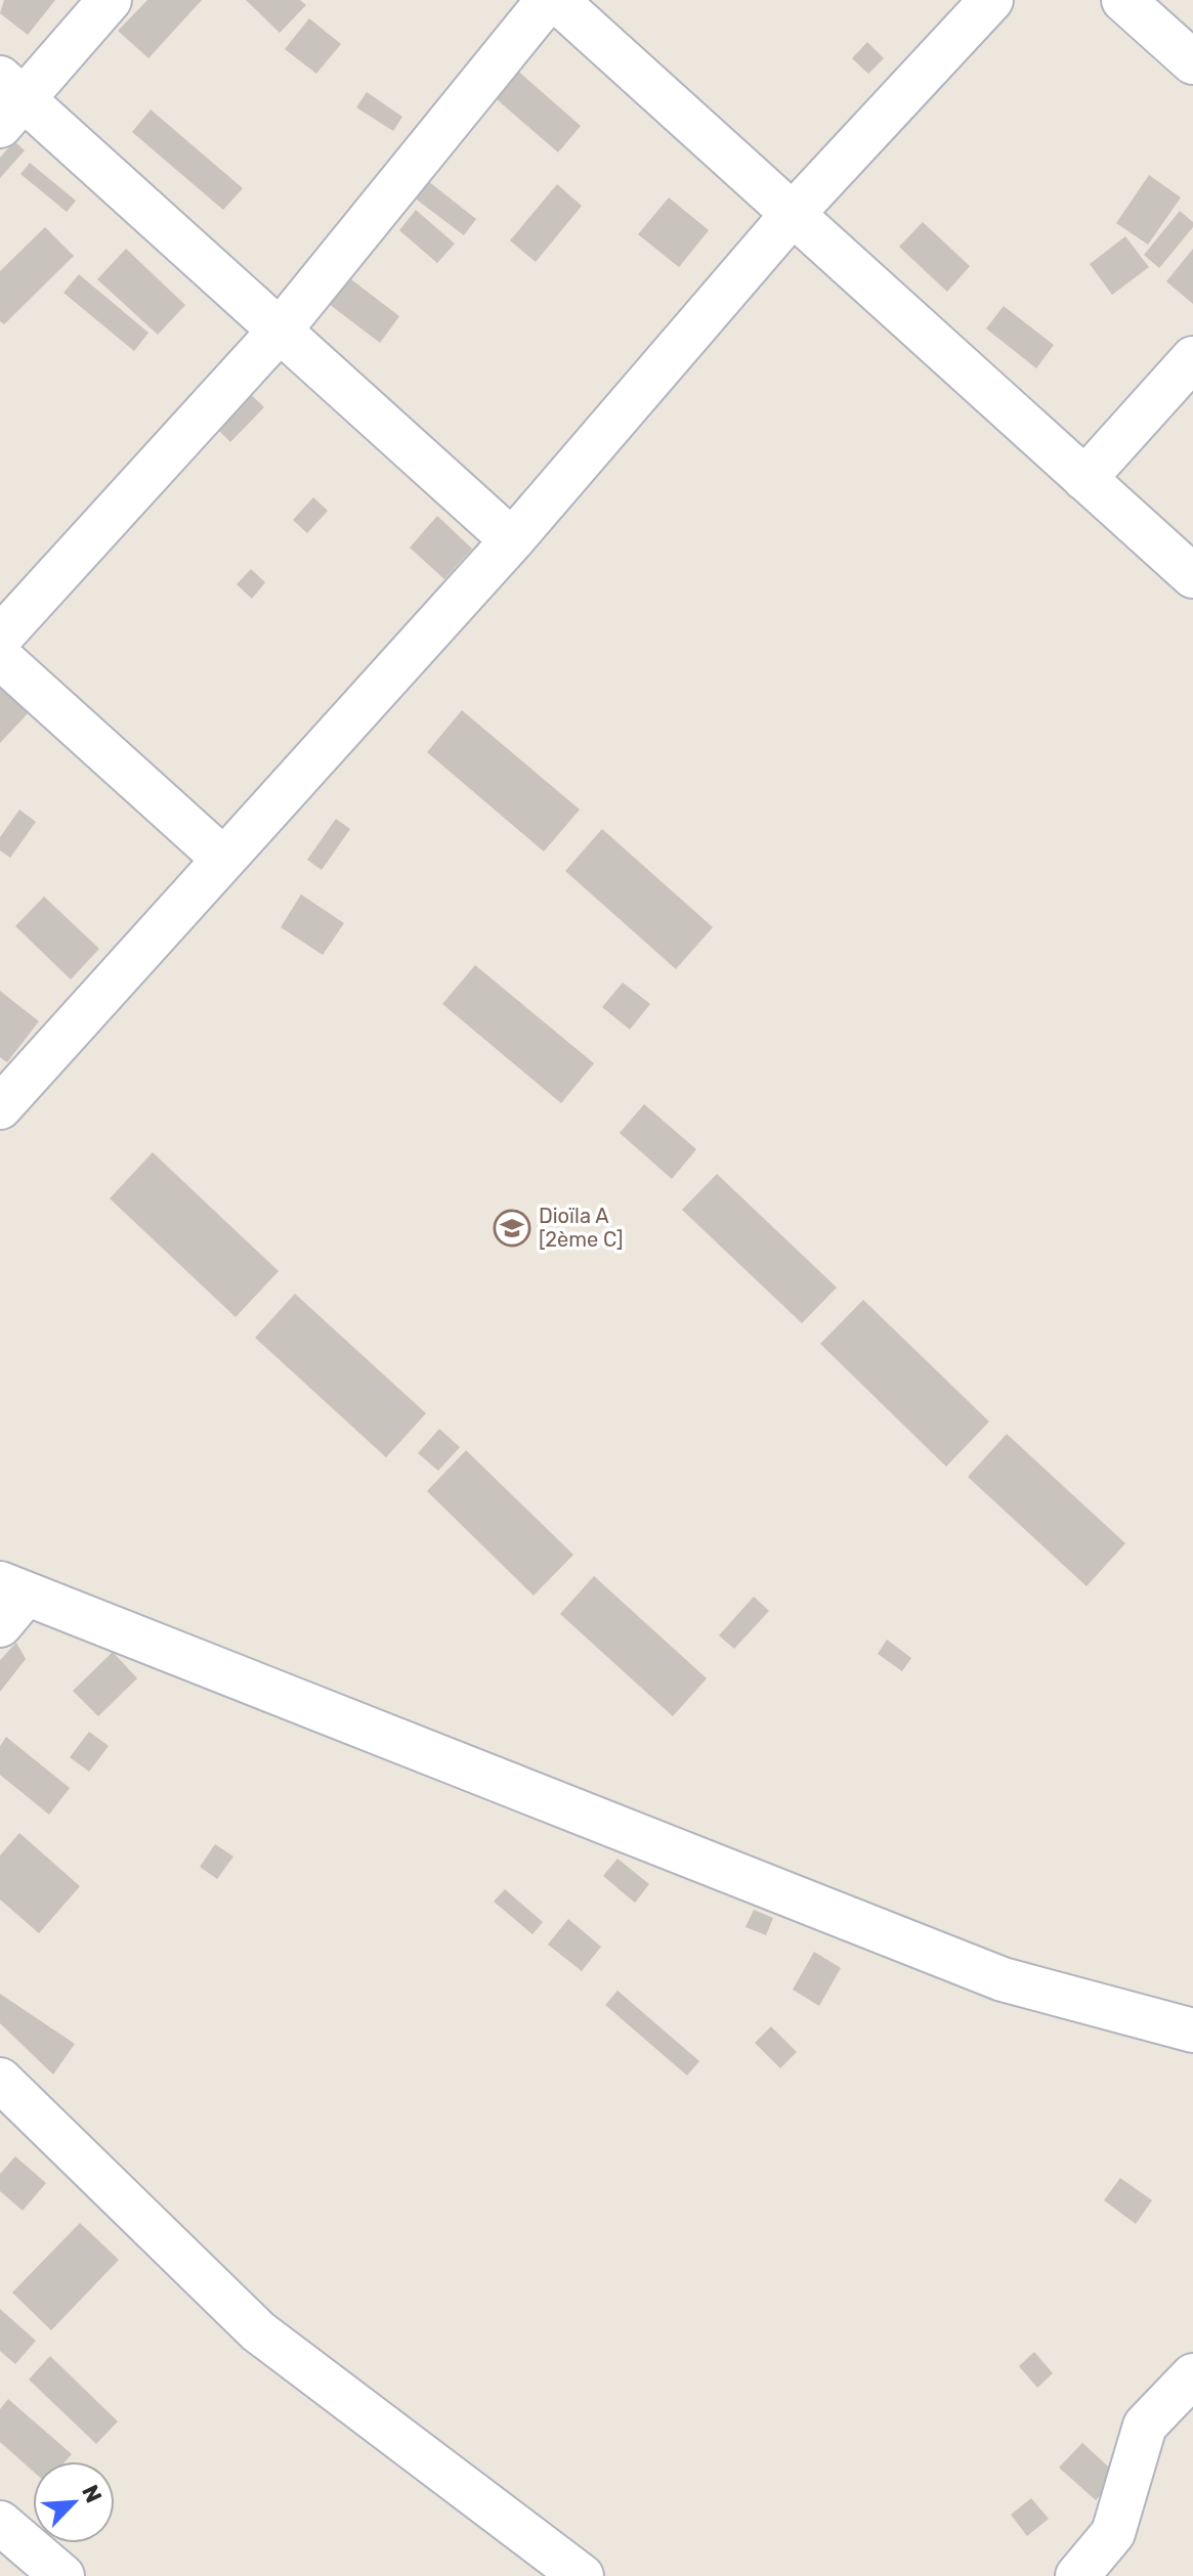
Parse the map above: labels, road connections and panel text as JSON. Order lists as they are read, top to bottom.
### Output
{
  "places": {
    "school or university": ["Dioïla A [2ème C]"]
  },
  "north": "top right"
}
